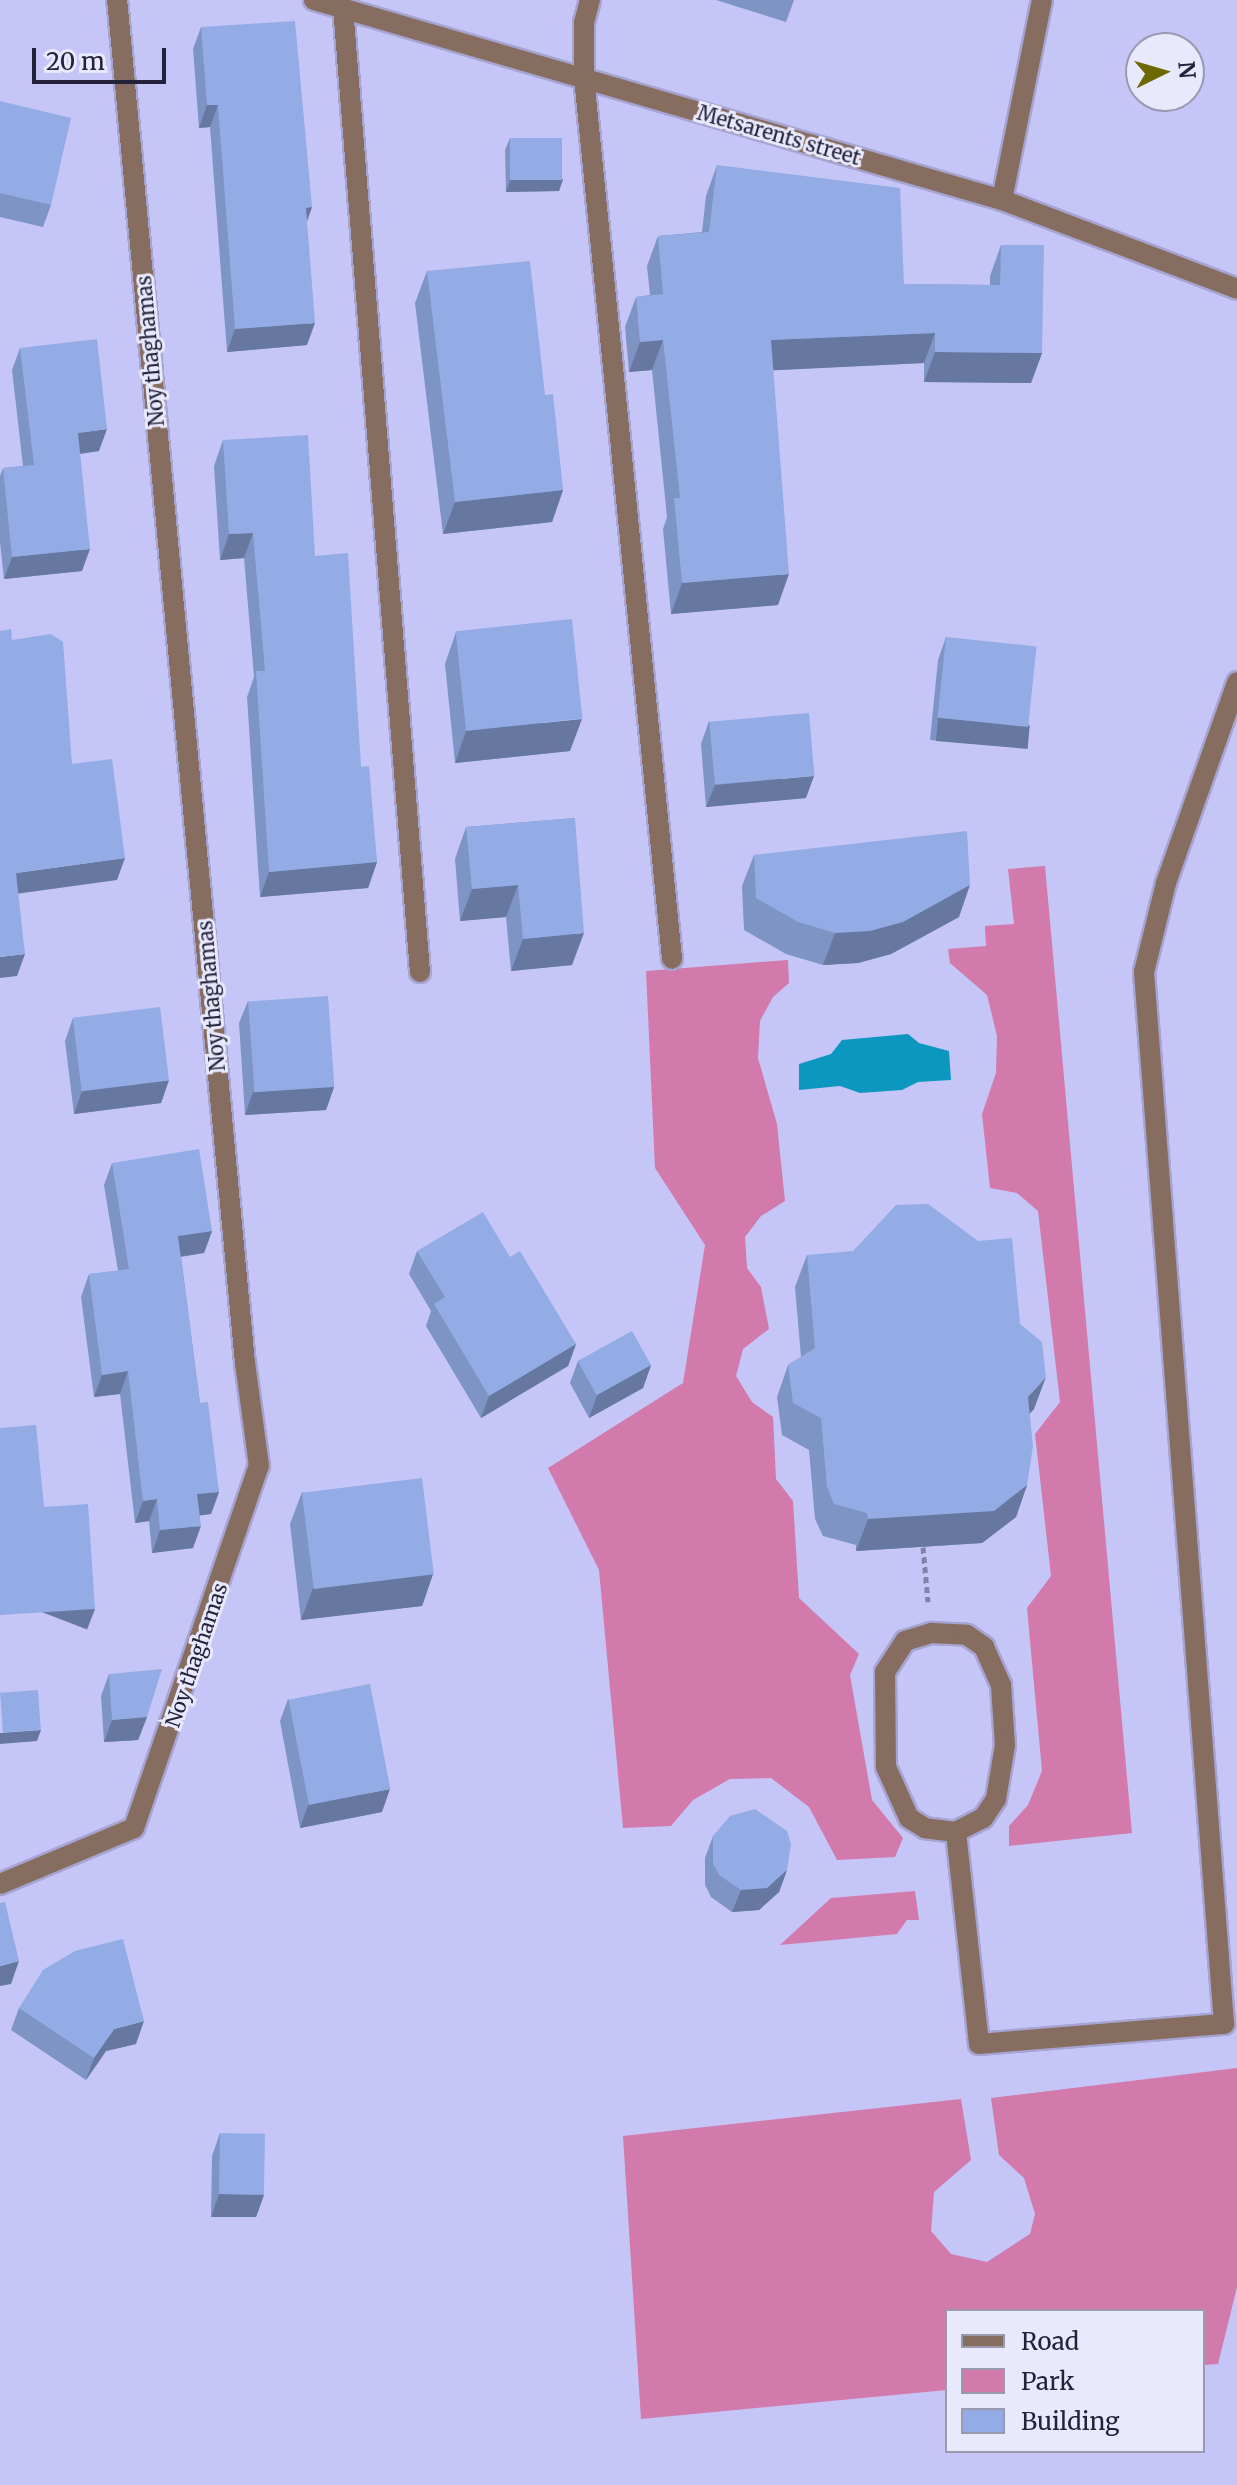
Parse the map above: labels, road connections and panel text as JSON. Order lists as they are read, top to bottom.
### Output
{
  "streets": {
    "street": ["Metsarents street", "Noy thaghamas"]
  },
  "legend": ["Road", "Park", "Building"],
  "scale_bar": "20 m",
  "north": "right"
}
